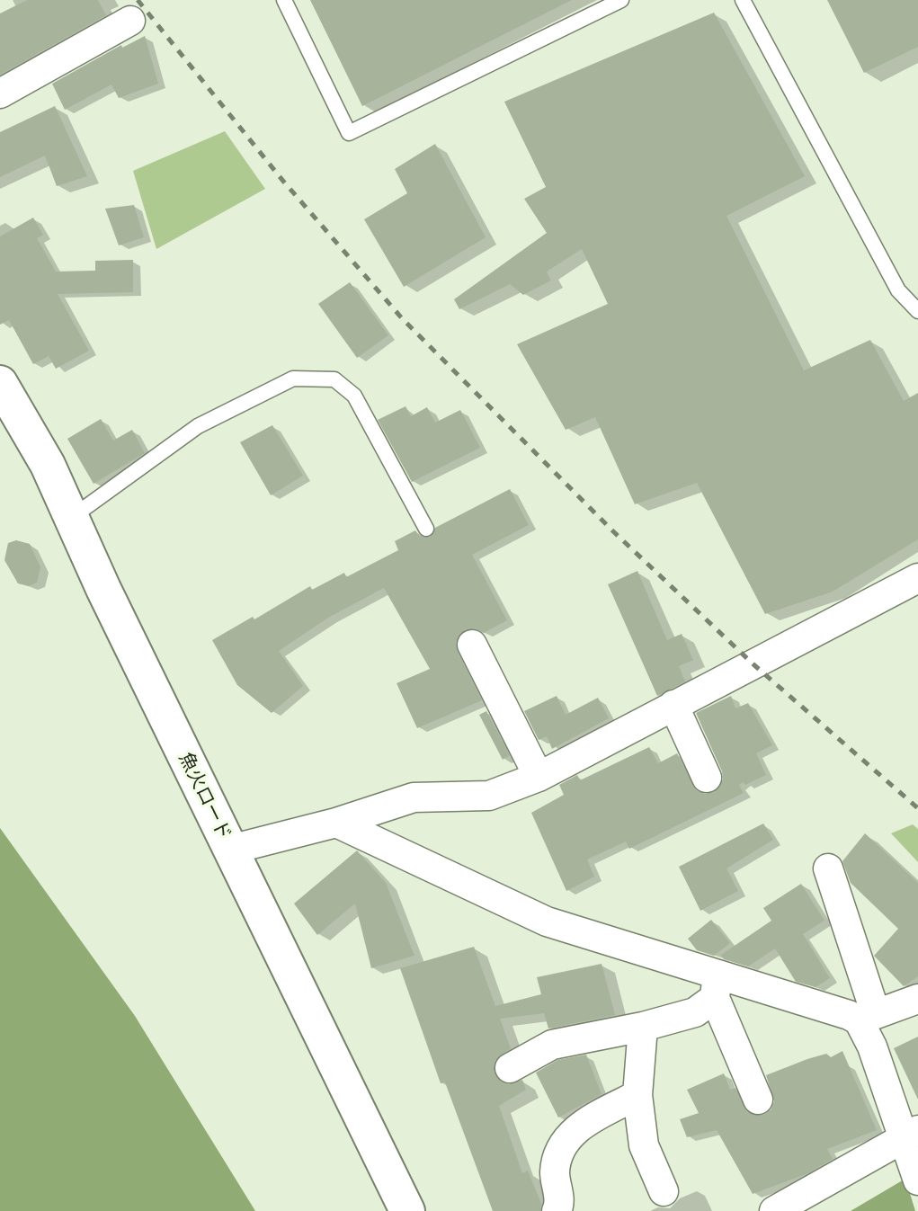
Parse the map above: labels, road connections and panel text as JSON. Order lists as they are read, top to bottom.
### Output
{
  "streets": {
    "street": ["魚火ロード"]
  }
}
